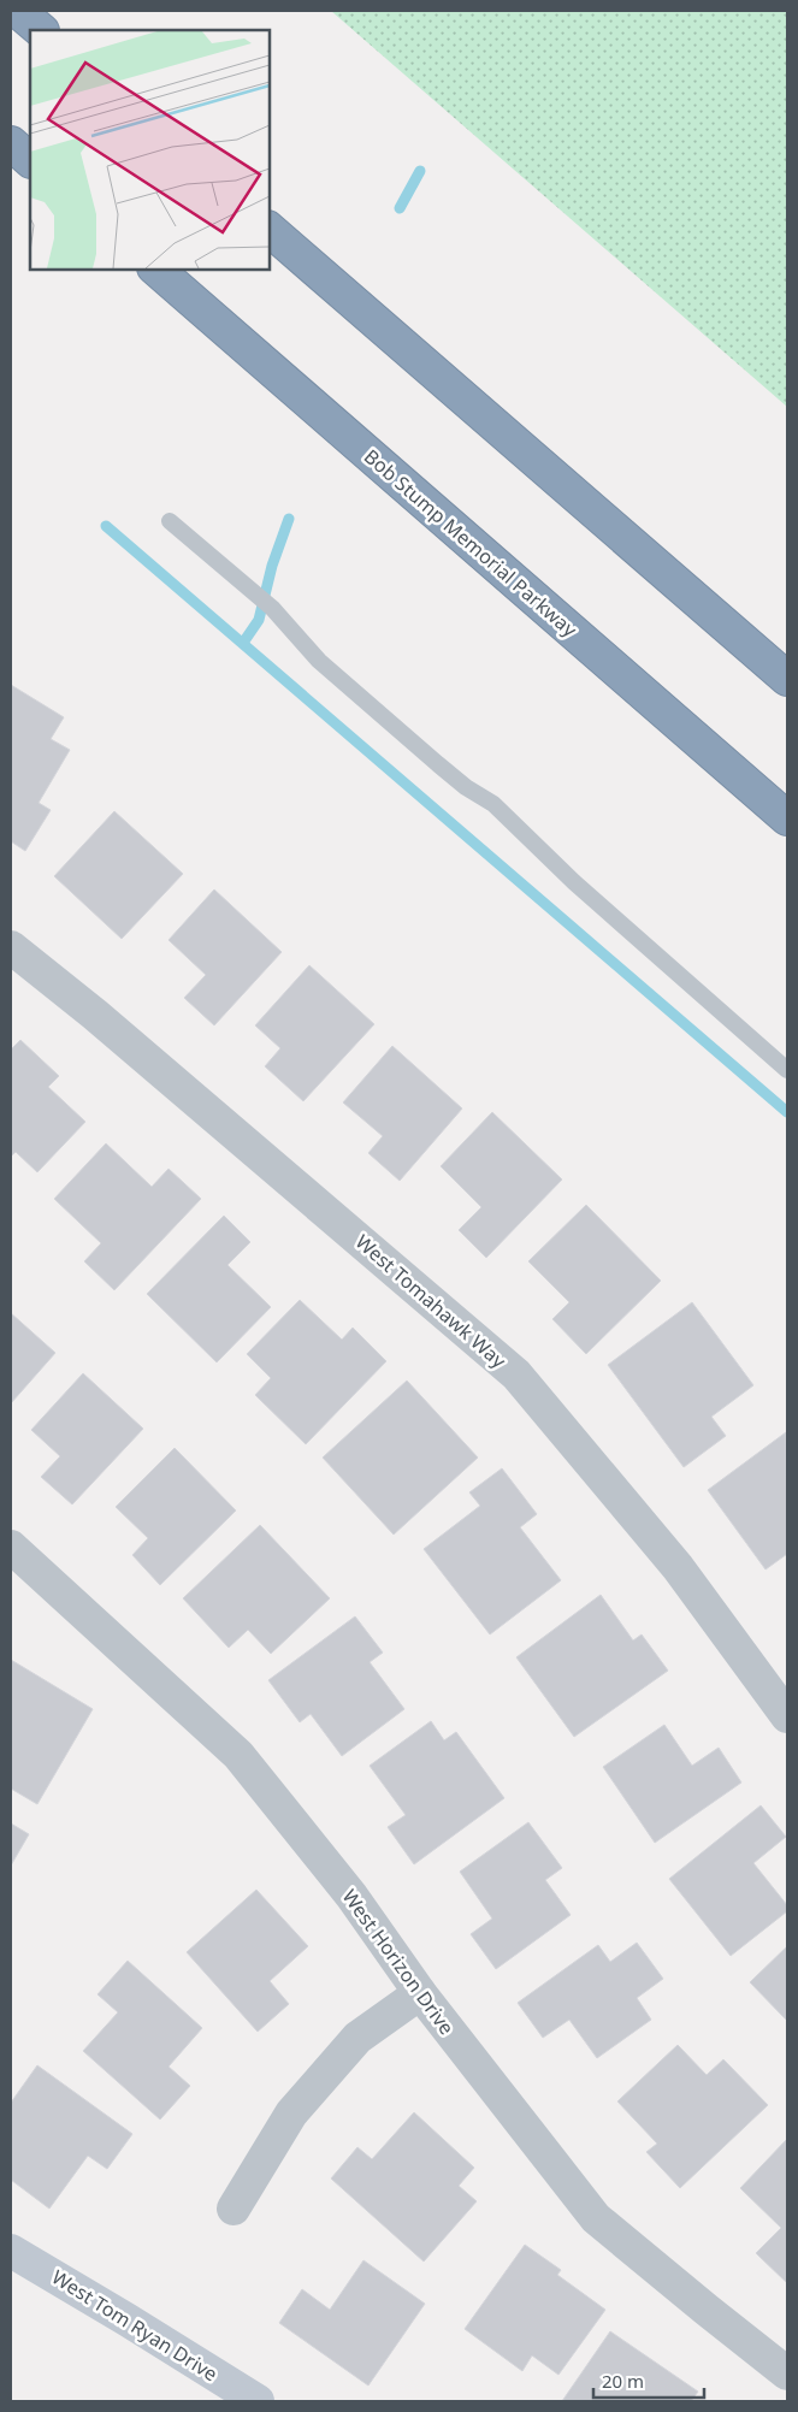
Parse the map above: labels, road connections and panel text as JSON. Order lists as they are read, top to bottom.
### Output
{
  "streets": {
    "highway": ["Bob Stump Memorial Parkway"],
    "street": ["West Tomahawk Way", "West Horizon Drive", "West Tom Ryan Drive"]
  },
  "scale_bar": "20 m"
}
